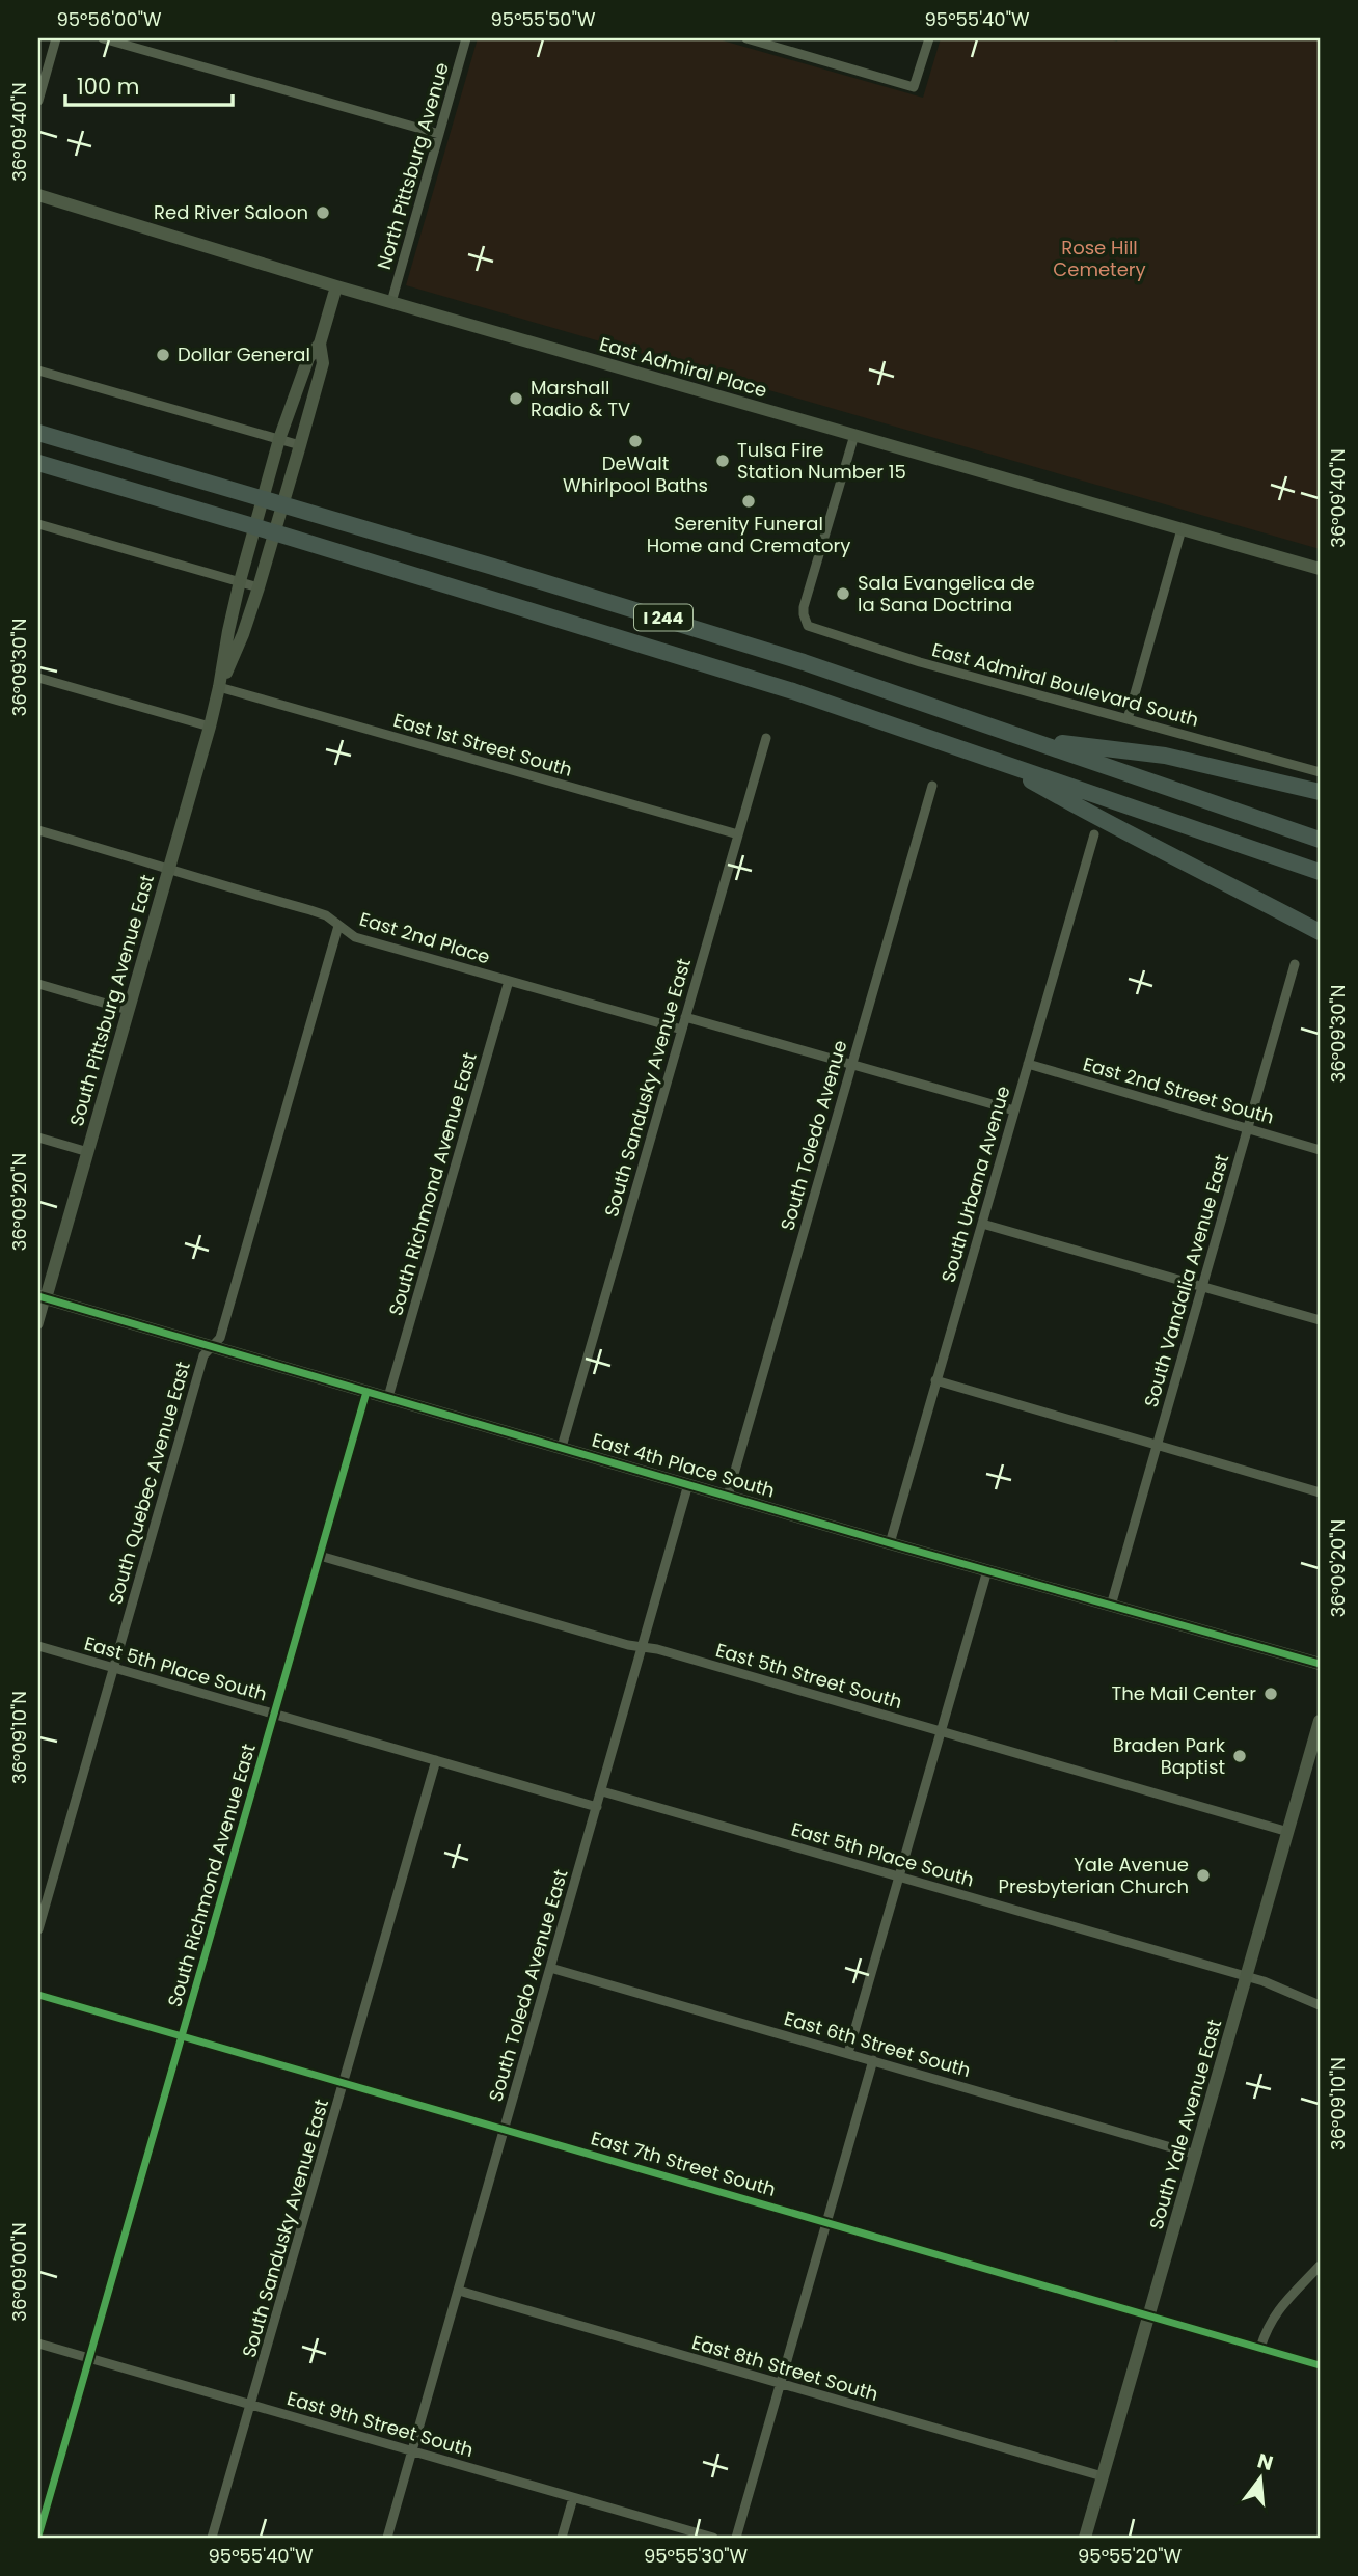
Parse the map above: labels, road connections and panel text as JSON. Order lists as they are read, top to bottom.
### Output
{
  "streets": {
    "highway": ["I 244"],
    "street": [
      "North Pittsburg Avenue",
      "East Admiral Place",
      "East Admiral Boulevard South",
      "East 1st Street South",
      "East 2nd Place",
      "South Pittsburg Avenue East",
      "South Sandusky Avenue East",
      "East 2nd Street South",
      "South Toledo Avenue",
      "South Richmond Avenue East",
      "South Urbana Avenue",
      "South Vandalia Avenue East",
      "East 4th Place South",
      "South Quebec Avenue East",
      "East 5th Place South",
      "East 5th Street South",
      "South Toledo Avenue East",
      "East 6th Street South",
      "South Yale Avenue East",
      "East 7th Street South",
      "East 8th Street South",
      "East 9th Street South"
    ]
  },
  "crossings": [
    ["North Pittsburg Avenue", "East Admiral Place"],
    ["East Admiral Place", "East Admiral Boulevard South"],
    ["East Admiral Place", "South Pittsburg Avenue East"],
    ["East 1st Street South", "South Pittsburg Avenue East"],
    ["East 1st Street South", "South Sandusky Avenue East"],
    ["East 2nd Place", "South Pittsburg Avenue East"],
    ["East 2nd Place", "South Sandusky Avenue East"],
    ["East 2nd Place", "South Richmond Avenue East"],
    ["East 2nd Place", "South Quebec Avenue East"],
    ["South Pittsburg Avenue East", "East 4th Place South"],
    ["South Sandusky Avenue East", "East 4th Place South"],
    ["South Sandusky Avenue East", "East 5th Place South"],
    ["South Sandusky Avenue East", "East 7th Street South"],
    ["South Sandusky Avenue East", "East 9th Street South"],
    ["East 2nd Street South", "South Urbana Avenue"],
    ["East 2nd Street South", "South Vandalia Avenue East"],
    ["South Toledo Avenue", "East 4th Place South"],
    ["South Richmond Avenue East", "East 4th Place South"],
    ["South Richmond Avenue East", "East 5th Place South"],
    ["South Richmond Avenue East", "East 5th Street South"],
    ["South Richmond Avenue East", "East 7th Street South"],
    ["South Richmond Avenue East", "East 9th Street South"],
    ["South Urbana Avenue", "East 4th Place South"],
    ["South Vandalia Avenue East", "East 4th Place South"],
    ["East 4th Place South", "South Quebec Avenue East"],
    ["East 4th Place South", "South Toledo Avenue East"],
    ["South Quebec Avenue East", "East 5th Place South"],
    ["East 5th Place South", "South Toledo Avenue East"],
    ["East 5th Place South", "South Yale Avenue East"],
    ["East 5th Street South", "South Toledo Avenue East"],
    ["East 5th Street South", "South Yale Avenue East"],
    ["South Toledo Avenue East", "East 6th Street South"],
    ["South Toledo Avenue East", "East 7th Street South"],
    ["South Toledo Avenue East", "East 8th Street South"],
    ["South Toledo Avenue East", "East 9th Street South"],
    ["East 6th Street South", "South Yale Avenue East"],
    ["South Yale Avenue East", "East 7th Street South"],
    ["South Yale Avenue East", "East 8th Street South"]
  ],
  "parks": ["Rose Hill Cemetery"],
  "places": [
    "Red River Saloon",
    "Dollar General",
    "Marshall Radio & TV",
    "DeWalt Whirlpool Baths",
    "Tulsa Fire Station Number 15",
    "Serenity Funeral Home and Crematory",
    "Sala Evangelica de la Sana Doctrina",
    "The Mail Center",
    "Braden Park Baptist",
    "Yale Avenue Presbyterian Church"
  ],
  "scale_bar": "100 m",
  "north": "top",
  "coordinates": [
    "95°56'00\"W",
    "95°55'50\"W",
    "95°55'40\"W",
    "36°09'40\"N",
    "36°09'30\"N",
    "36°09'20\"N",
    "36°09'10\"N",
    "36°09'00\"N",
    "95°55'30\"W",
    "95°55'20\"W"
  ]
}
